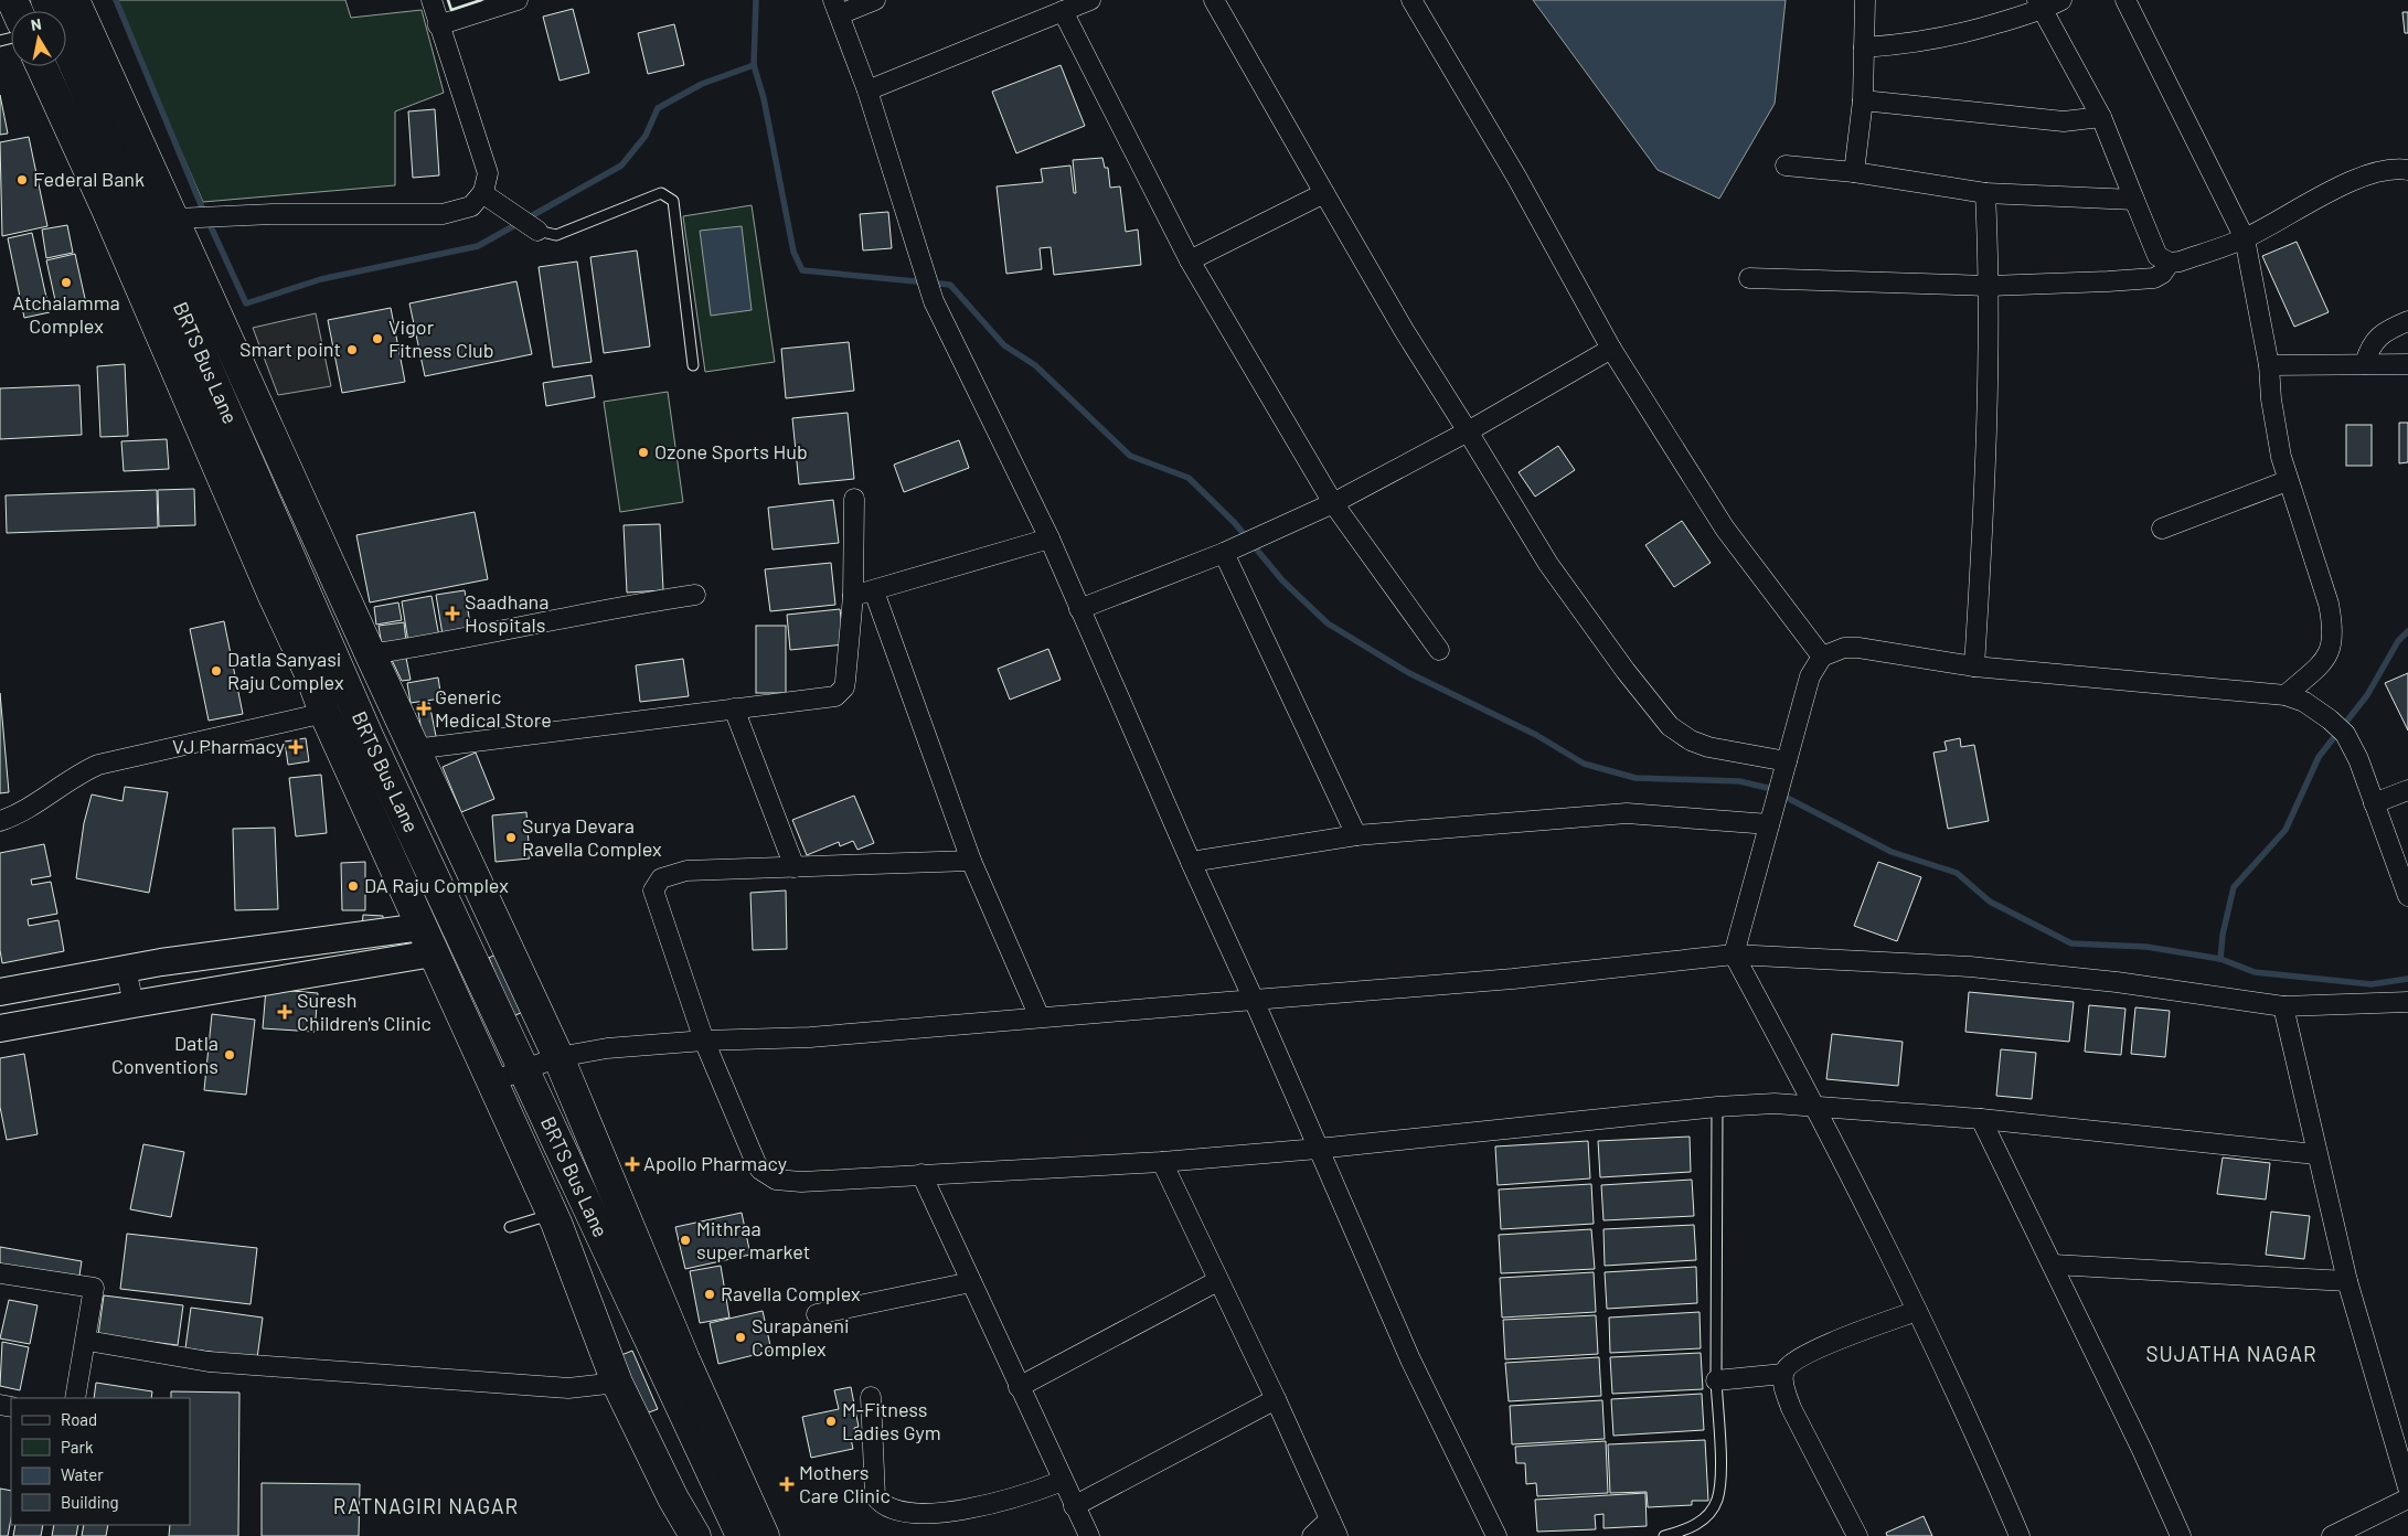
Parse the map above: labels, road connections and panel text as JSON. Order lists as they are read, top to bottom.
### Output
{
  "streets": {
    "main road": ["BRTS Bus Lane"]
  },
  "districts": ["SUJATHA NAGAR", "RATNAGIRI NAGAR"],
  "places": {
    "other": [
      "Federal Bank",
      "Atchalamma Complex",
      "Vigor Fitness Club",
      "Smart point",
      "Ozone Sports Hub",
      "Datla Sanyasi Raju Complex",
      "Surya Devara Ravella Complex",
      "DA Raju Complex",
      "Datla Conventions",
      "Mithraa super market",
      "Ravella Complex",
      "Surapaneni Complex",
      "M-Fitness Ladies Gym"
    ],
    "health": [
      "Saadhana Hospitals",
      "Generic Medical Store",
      "VJ Pharmacy",
      "Suresh Children's Clinic",
      "Apollo Pharmacy",
      "Mothers Care Clinic"
    ]
  },
  "legend": [
    "Road",
    "Park",
    "Water",
    "Building"
  ],
  "north": "top"
}
